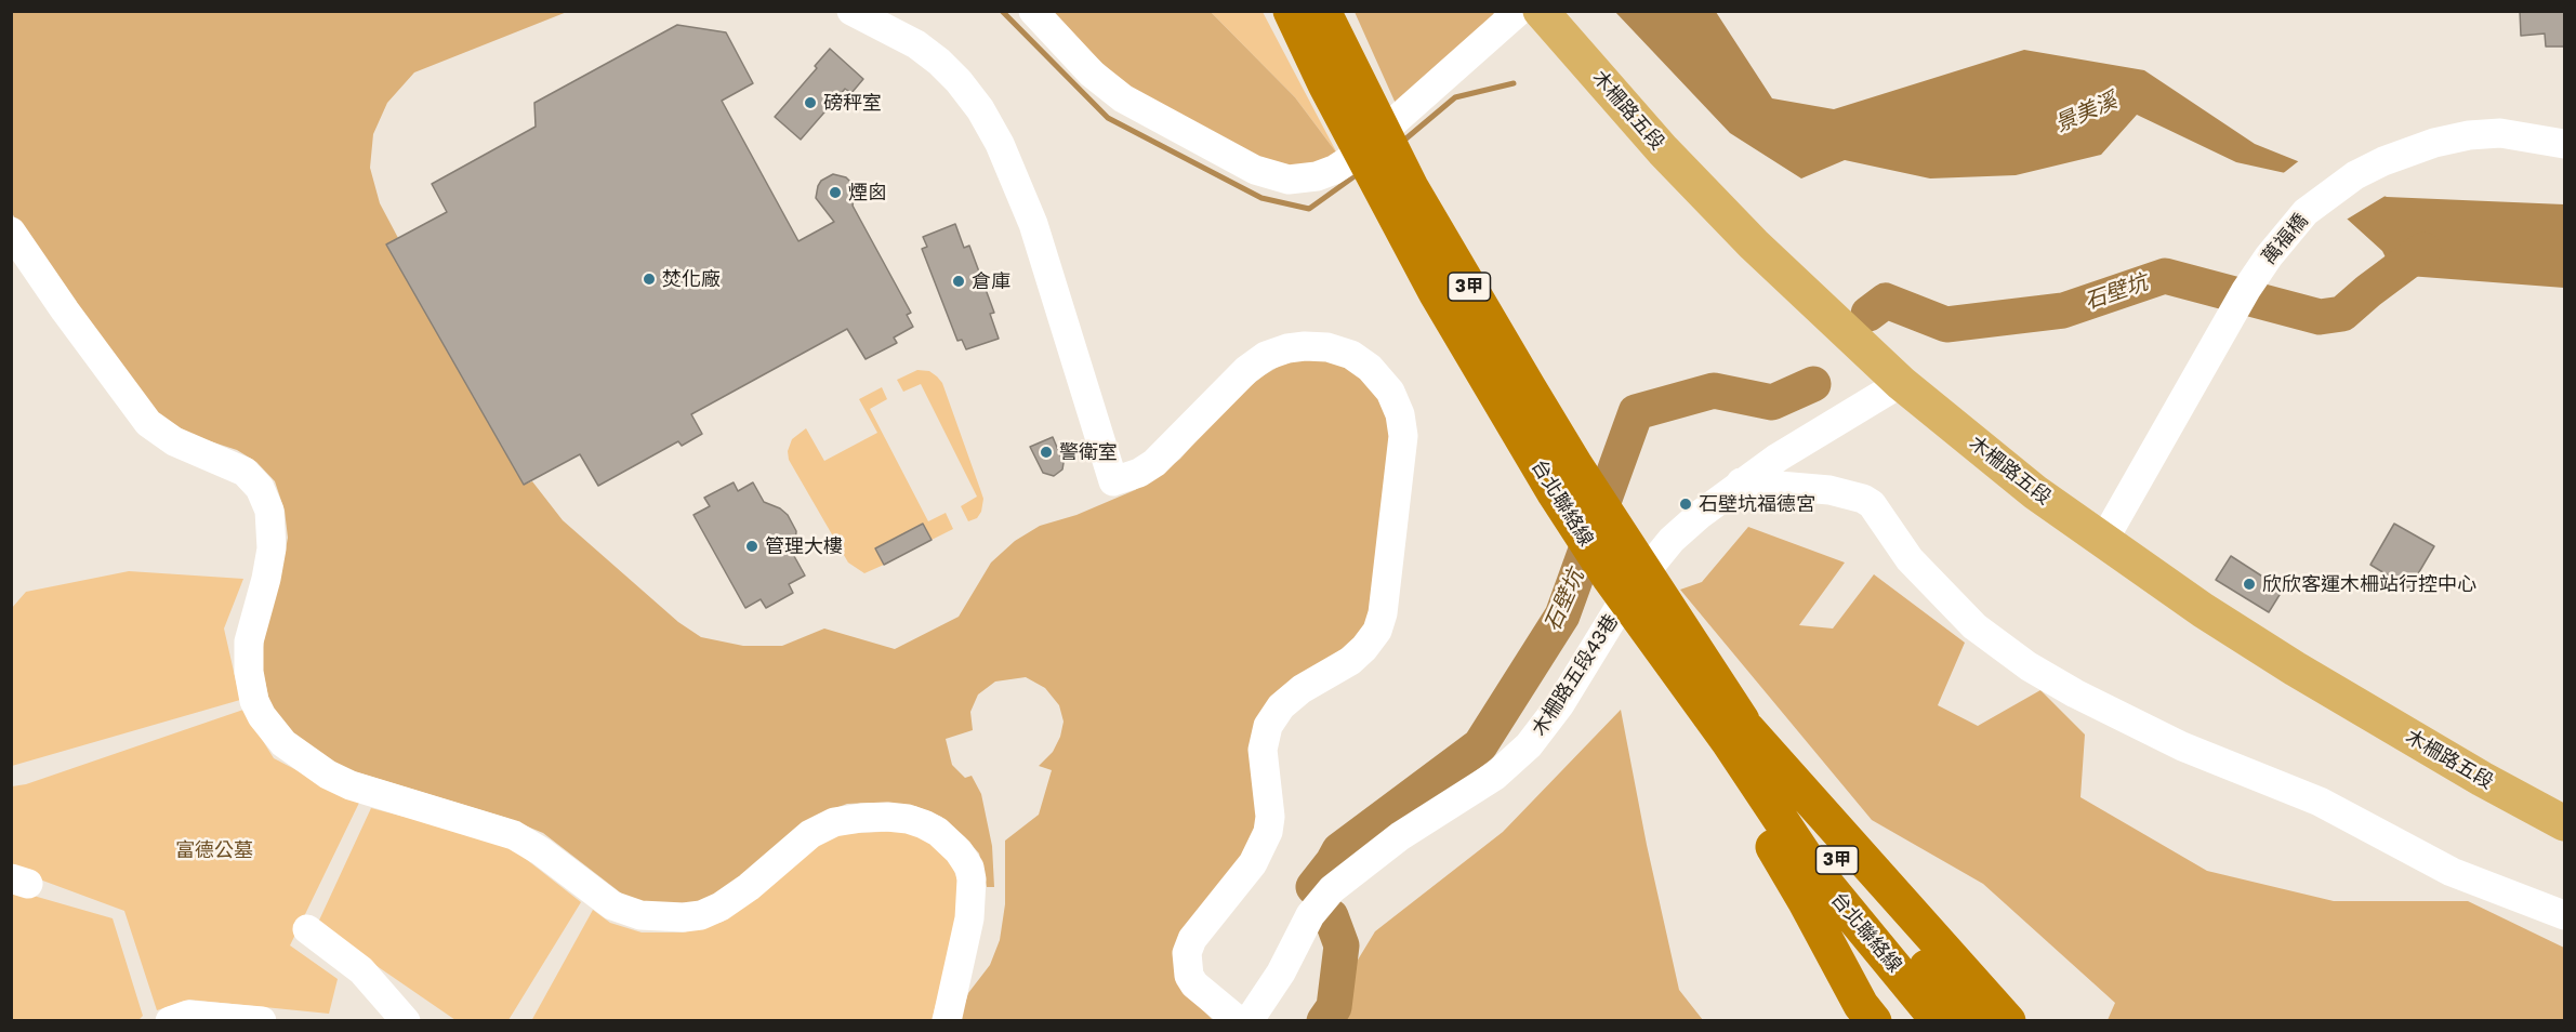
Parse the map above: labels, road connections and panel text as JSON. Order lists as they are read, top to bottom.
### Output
{
  "streets": {
    "highway": ["3甲", "台北聯絡線"],
    "main road": ["木柵路五段"],
    "street": ["萬福橋", "木柵路五段43巷"]
  },
  "crossings": [
    ["木柵路五段", "萬福橋"],
    ["木柵路五段", "木柵路五段43巷"]
  ],
  "water": ["景美溪", "石壁坑"],
  "parks": ["富德公墓"],
  "places": [
    "磅秤室",
    "煙囪",
    "焚化廠",
    "倉庫",
    "警衛室",
    "石壁坑福德宮",
    "管理大樓",
    "欣欣客運木柵站行控中心"
  ]
}
